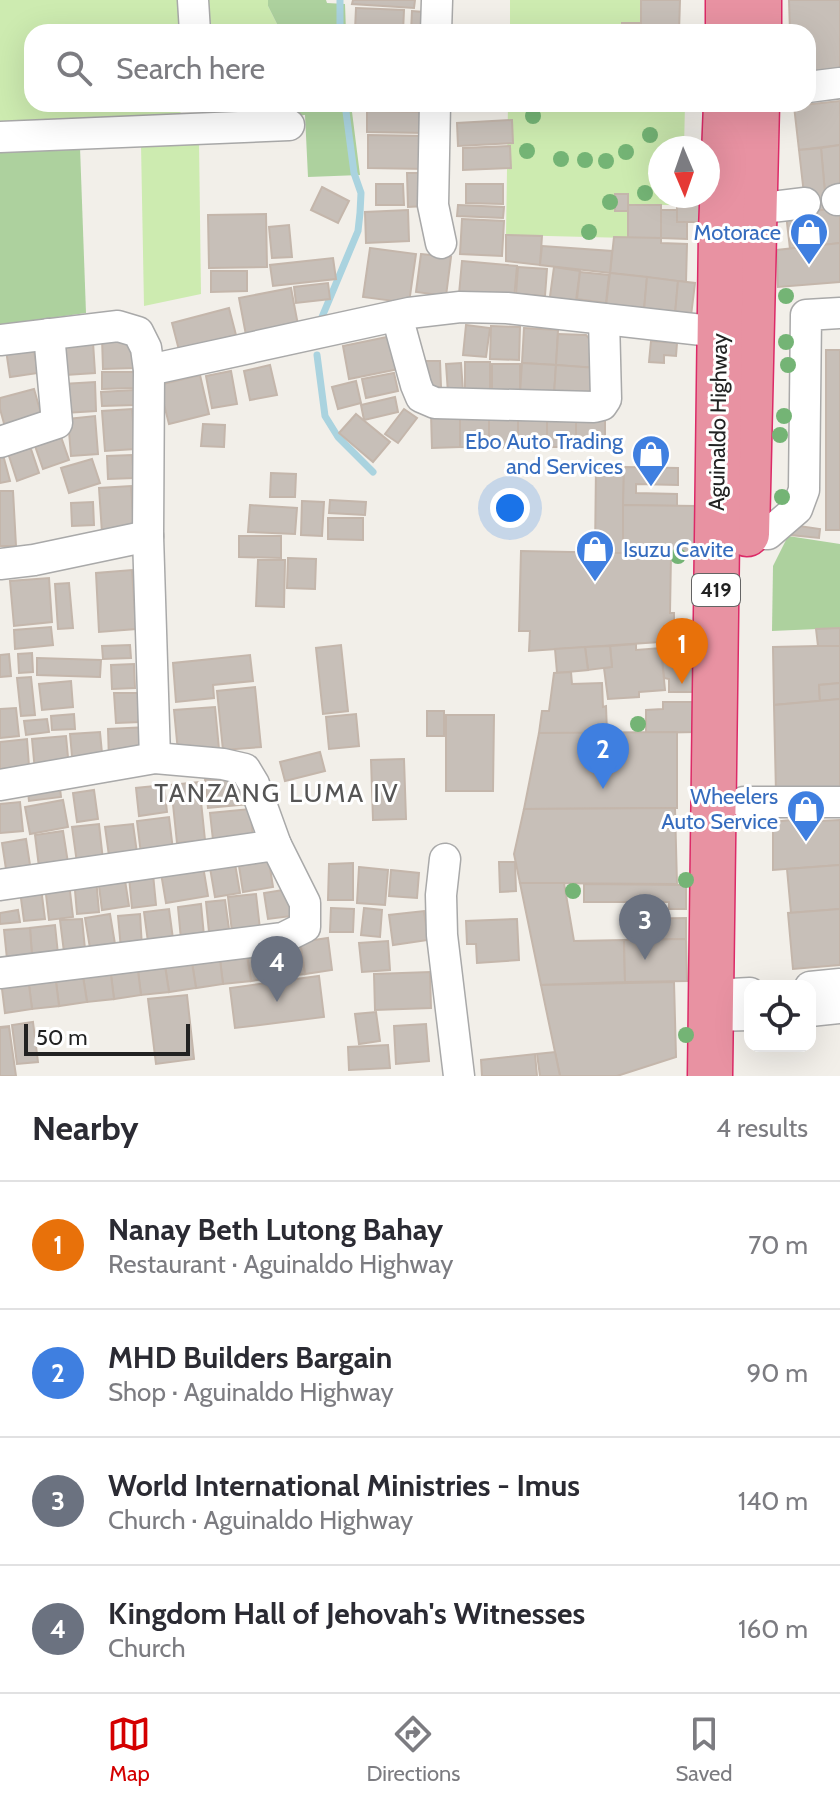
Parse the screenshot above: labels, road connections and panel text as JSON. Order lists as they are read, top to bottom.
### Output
{
  "streets": {
    "highway": ["Aguinaldo Highway", "419"]
  },
  "districts": ["TANZANG LUMA IV"],
  "places": {
    "shop": [
      "Motorace",
      "Ebo Auto Trading and Services",
      "Isuzu Cavite",
      "Wheelers Auto Service"
    ]
  },
  "scale_bar": "50 m",
  "north": "bottom",
  "page": {
    "search": "Search here",
    "pins": [
      "1",
      "2",
      "3",
      "4"
    ],
    "scale": "50 m",
    "heading": ["Nearby", "4 results"],
    "list": [
      {
        "mark": "1",
        "name": "Nanay Beth Lutong Bahay",
        "note": "Restaurant · Aguinaldo Highway",
        "value": "70 m"
      },
      {
        "mark": "2",
        "name": "MHD Builders Bargain",
        "note": "Shop · Aguinaldo Highway",
        "value": "90 m"
      },
      {
        "mark": "3",
        "name": "World International Ministries - Imus",
        "note": "Church · Aguinaldo Highway",
        "value": "140 m"
      },
      {
        "mark": "4",
        "name": "Kingdom Hall of Jehovah's Witnesses",
        "note": "Church",
        "value": "160 m"
      }
    ],
    "nav": ["Map", "Directions", "Saved"]
  }
}
